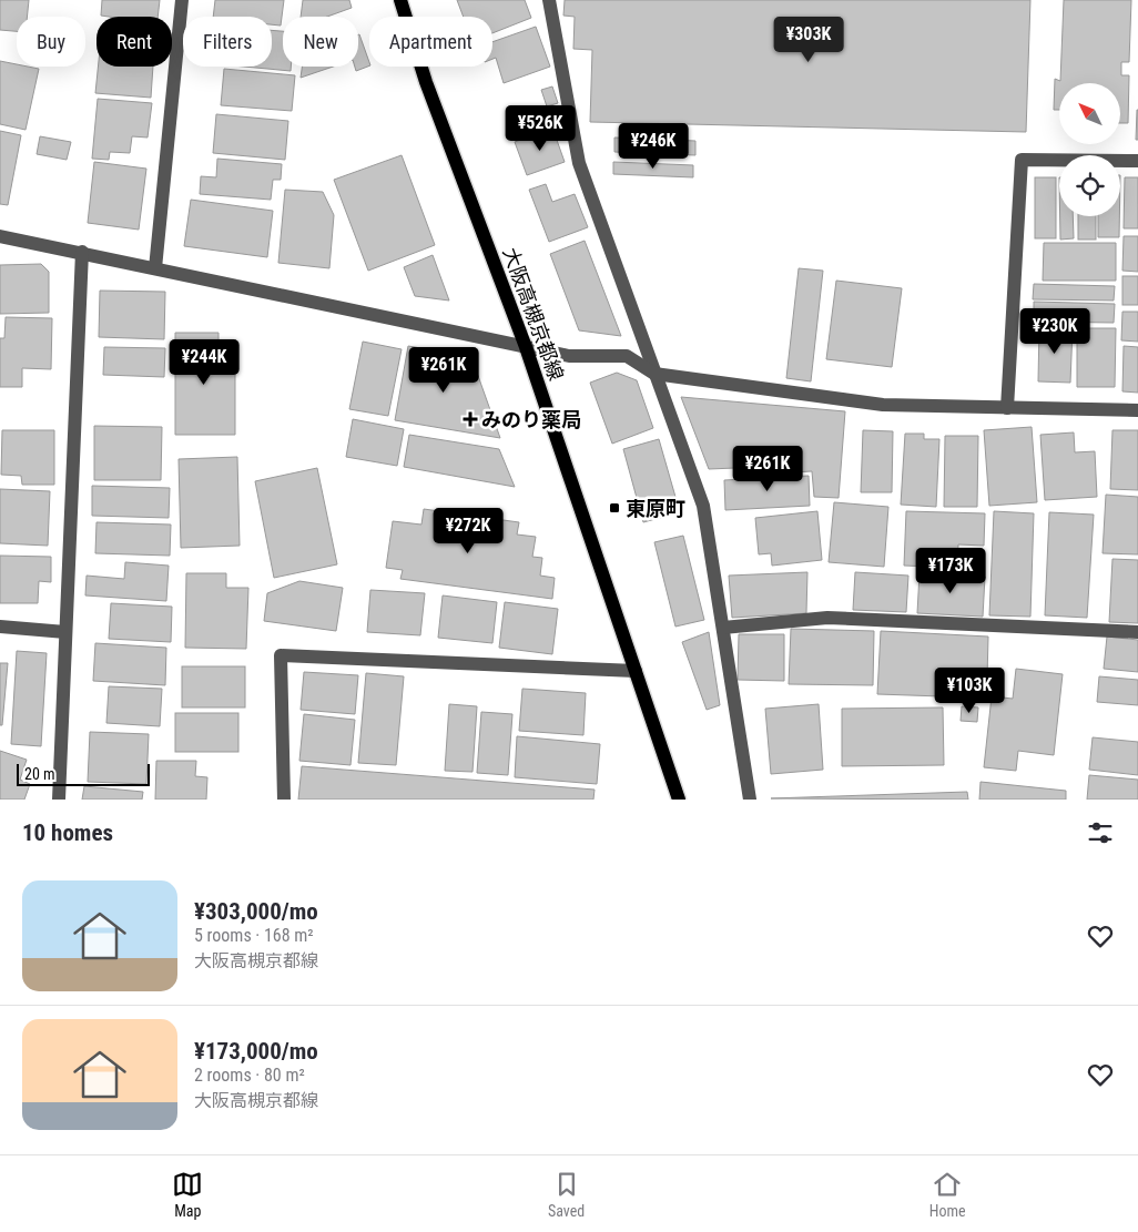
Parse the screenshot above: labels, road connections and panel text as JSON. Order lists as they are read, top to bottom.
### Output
{
  "streets": {
    "main road": ["大阪高槻京都線"]
  },
  "places": {
    "health": ["みのり薬局"],
    "transit": ["東原町"]
  },
  "scale_bar": "20 m",
  "north": "top left",
  "page": {
    "price": [
      "¥303K",
      "¥526K",
      "¥246K",
      "¥230K",
      "¥244K",
      "¥261K",
      "¥261K",
      "¥272K",
      "¥173K",
      "¥103K"
    ],
    "chip": [
      "Buy",
      "Rent",
      "Filters",
      "New",
      "Apartment"
    ],
    "scale": "20 m",
    "heading": "10 homes",
    "list": [
      {
        "name": "¥303,000/mo",
        "note": "5 rooms · 168 m² · 大阪高槻京都線"
      },
      {
        "name": "¥173,000/mo",
        "note": "2 rooms · 80 m² · 大阪高槻京都線"
      }
    ],
    "tabs": ["Map", "Saved", "Home"]
  }
}
